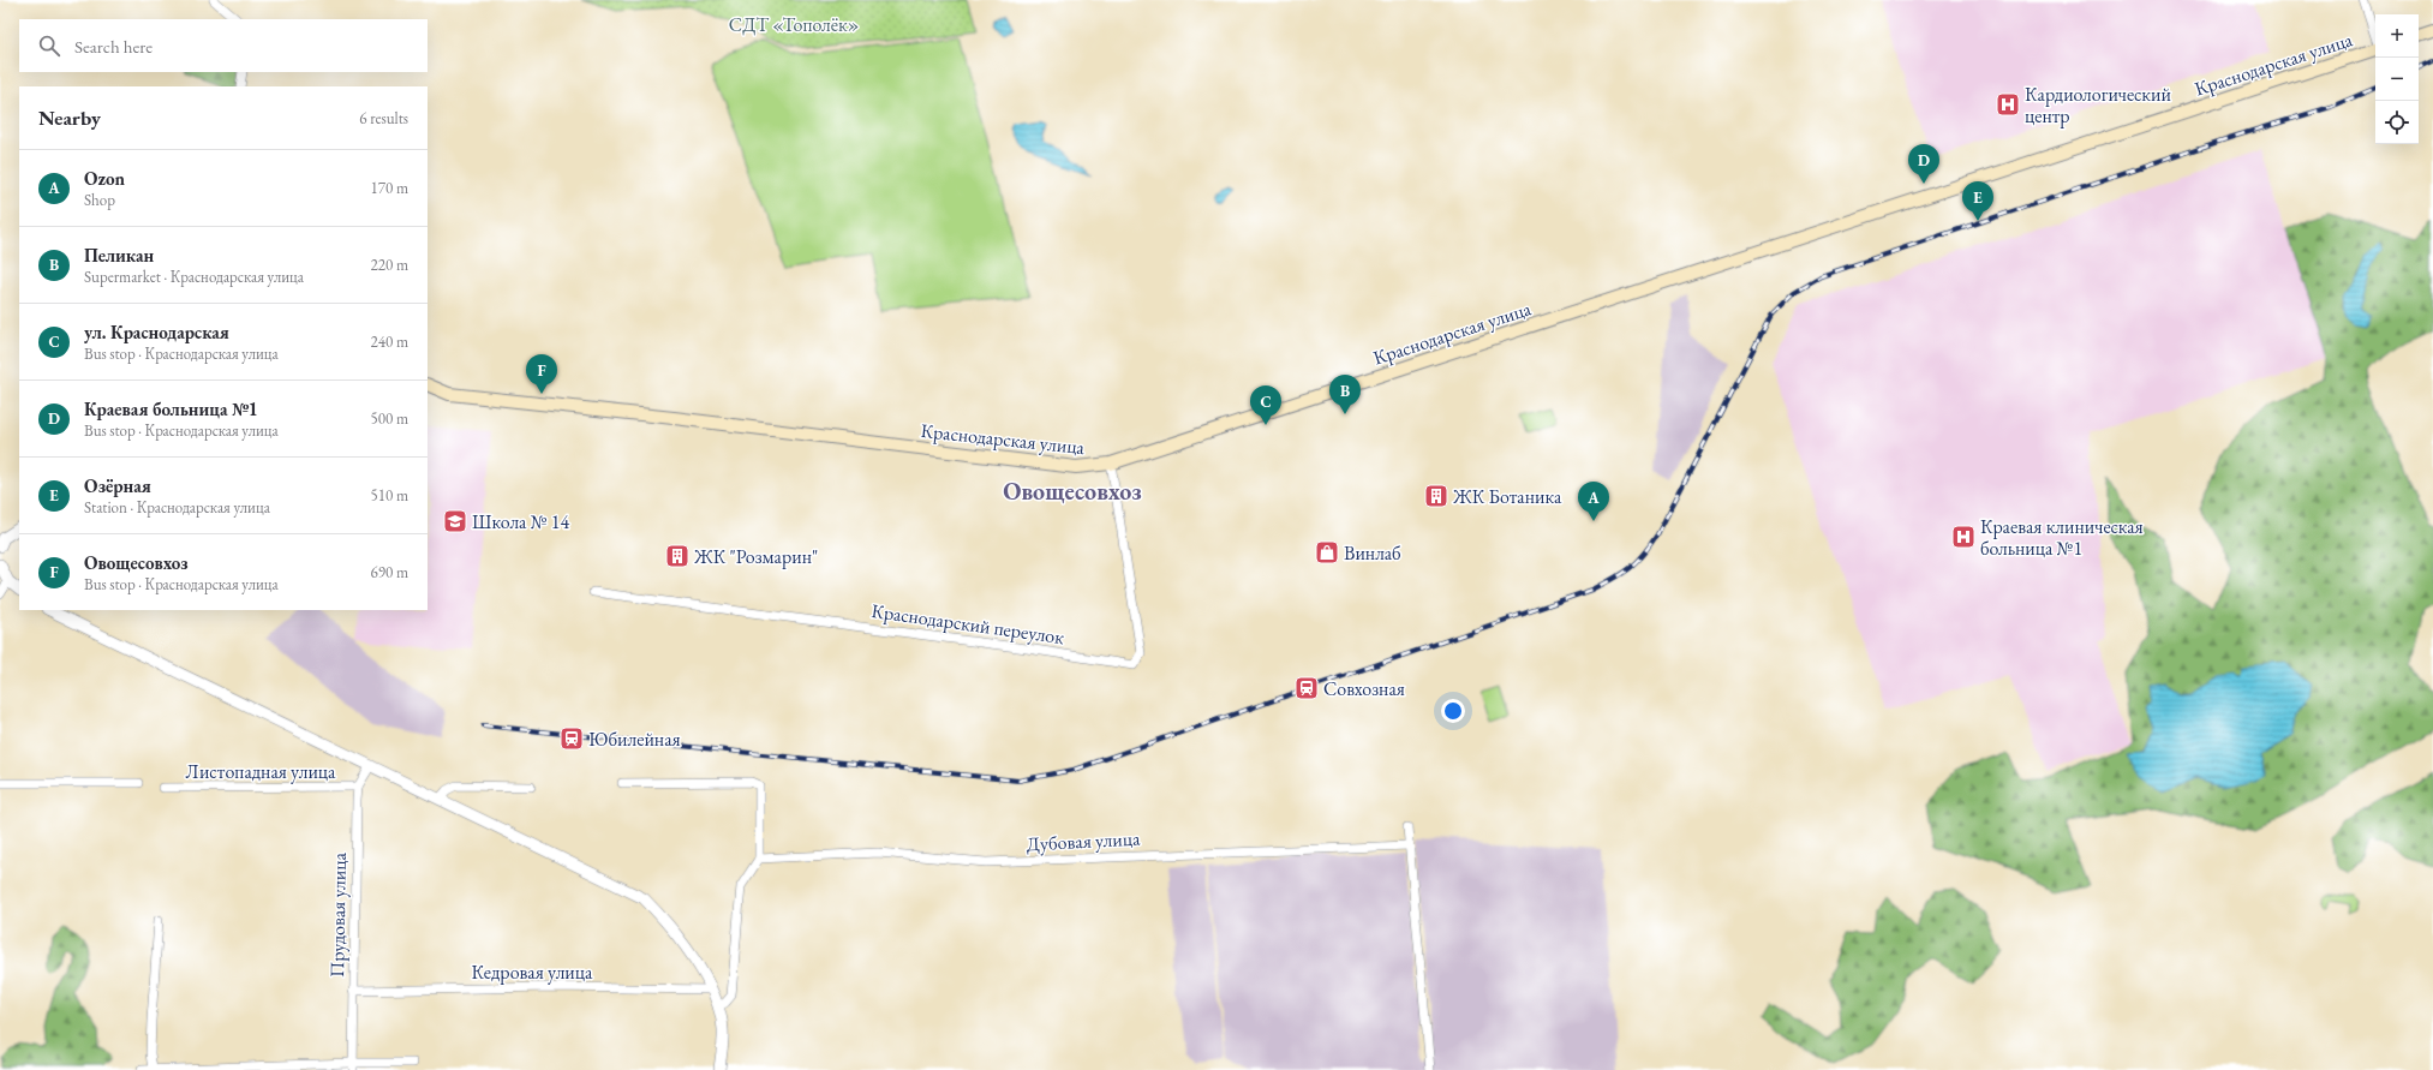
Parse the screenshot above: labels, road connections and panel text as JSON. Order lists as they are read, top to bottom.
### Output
{
  "streets": {
    "main road": ["Краснодарская улица"],
    "street": [
      "Краснодарский переулок",
      "Листопадная улица",
      "Дубовая улица",
      "Прудовая улица",
      "Кедровая улица"
    ]
  },
  "crossings": [
    ["Краснодарская улица", "Краснодарский переулок"],
    ["Листопадная улица", "Прудовая улица"],
    ["Прудовая улица", "Кедровая улица"]
  ],
  "districts": ["Овощесовхоз"],
  "parks": ["СДТ «Тополёк»"],
  "places": {
    "hospital": ["Кардиологический центр", "Краевая клиническая больница №1"],
    "building": ["ЖК Ботаника", "ЖК \"Розмарин\""],
    "school or university": ["Школа № 14"],
    "shop": ["Винлаб"],
    "station": ["Совхозная", "Юбилейная"]
  },
  "page": {
    "map_buttons": ["+", "−"],
    "search": "Search here",
    "heading": ["Nearby", "6 results"],
    "pins": [
      "D",
      "E",
      "F",
      "B",
      "C",
      "A"
    ],
    "list": [
      {
        "mark": "A",
        "name": "Ozon",
        "note": "Shop",
        "value": "170 m"
      },
      {
        "mark": "B",
        "name": "Пеликан",
        "note": "Supermarket · Краснодарская улица",
        "value": "220 m"
      },
      {
        "mark": "C",
        "name": "ул. Краснодарская",
        "note": "Bus stop · Краснодарская улица",
        "value": "240 m"
      },
      {
        "mark": "D",
        "name": "Краевая больница №1",
        "note": "Bus stop · Краснодарская улица",
        "value": "500 m"
      },
      {
        "mark": "E",
        "name": "Озёрная",
        "note": "Station · Краснодарская улица",
        "value": "510 m"
      },
      {
        "mark": "F",
        "name": "Овощесовхоз",
        "note": "Bus stop · Краснодарская улица",
        "value": "690 m"
      }
    ]
  }
}
